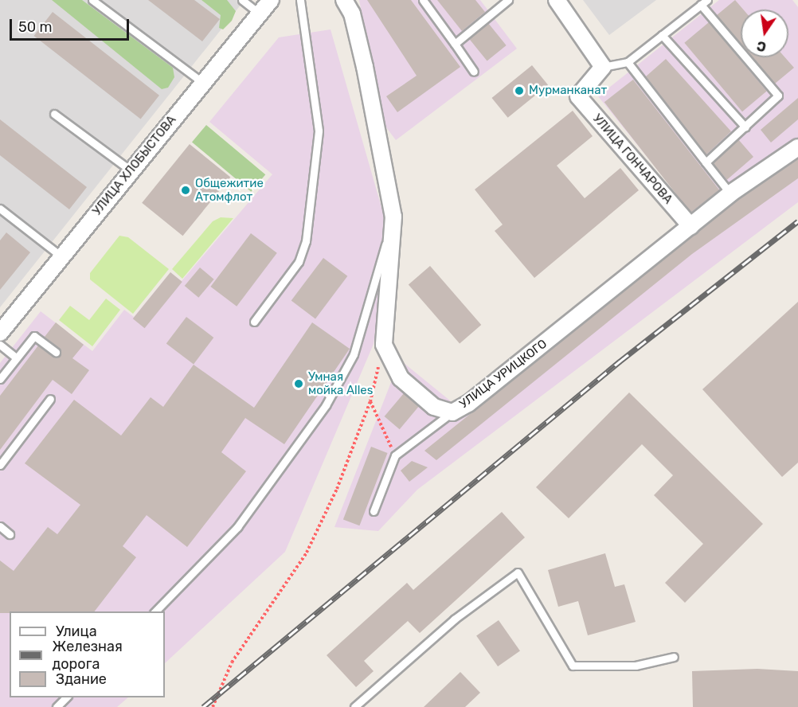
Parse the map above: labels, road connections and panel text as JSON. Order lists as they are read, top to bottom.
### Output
{
  "streets": {
    "street": ["УЛИЦА ГОНЧАРОВА", "УЛИЦА ХЛОБЫСТОВА", "УЛИЦА УРИЦКОГО"]
  },
  "crossings": [
    ["УЛИЦА ГОНЧАРОВА", "УЛИЦА УРИЦКОГО"]
  ],
  "places": ["Мурманканат", "Общежитие Атомфлот", "Умная мойка Alles"],
  "legend": ["Улица", "Железная дорога", "Здание"],
  "scale_bar": "50 m",
  "north": "bottom"
}
